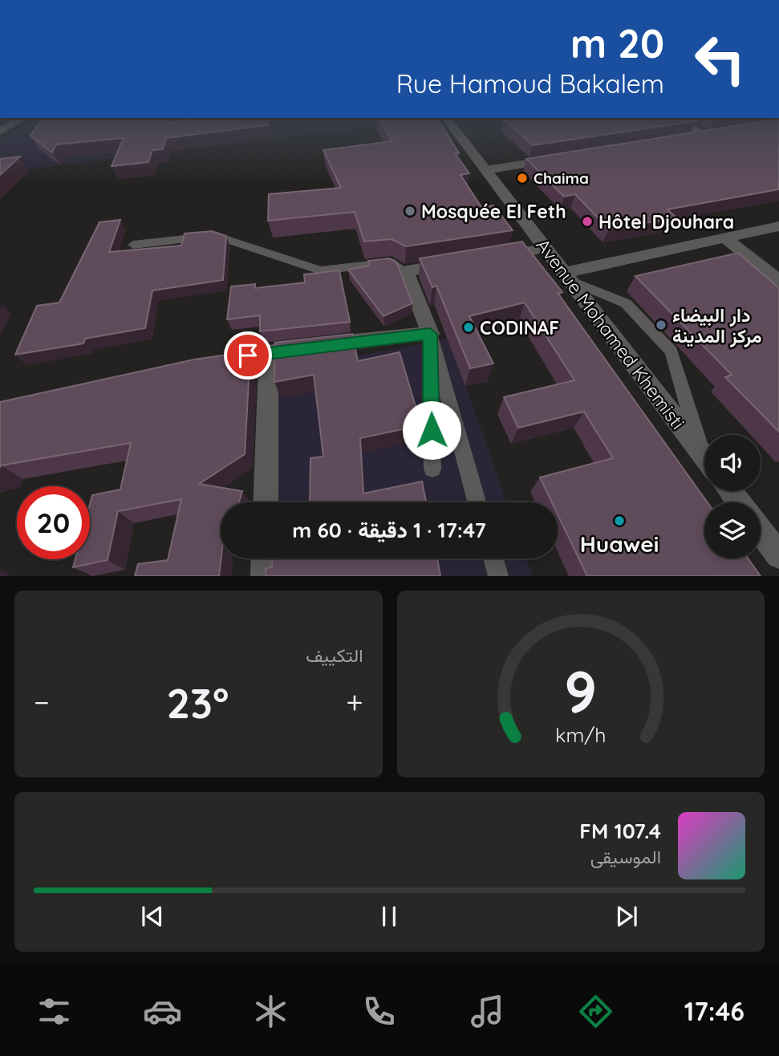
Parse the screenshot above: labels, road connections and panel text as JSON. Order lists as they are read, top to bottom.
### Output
{
  "streets": {
    "street": ["Avenue Mohamed Khemisti"]
  },
  "places": [
    "Chaima",
    "Mosquée El Feth",
    "Hôtel Djouhara",
    "دار البيضاء مركز المدينة",
    "CODINAF",
    "Huawei"
  ],
  "page": {
    "turn": ["20 m", "Rue Hamoud Bakalem"],
    "limit": "20",
    "trip": "17:47 · 1 دقيقة · 60 m",
    "tile": "التكييف",
    "heat": ["−", "23°", "+"],
    "song": ["107.4 FM", "الموسيقى"],
    "tabs": "17:46",
    "gauge": ["9", "km/h"]
  }
}
